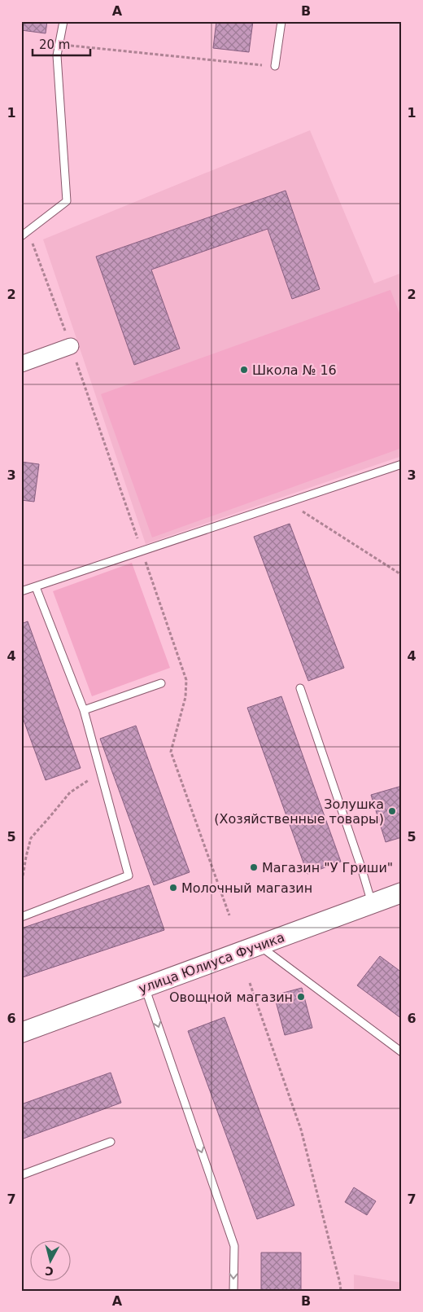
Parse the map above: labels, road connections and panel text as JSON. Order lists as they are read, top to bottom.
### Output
{
  "streets": {
    "street": ["улица Юлиуса Фучика"]
  },
  "places": [
    "Школа № 16",
    "Золушка (Хозяйственные товары)",
    "Магазин \"У Гриши\"",
    "Молочный магазин",
    "Овощной магазин"
  ],
  "scale_bar": "20 m",
  "north": "bottom",
  "grid": {
    "columns": ["A", "B"],
    "rows": [
      "1",
      "2",
      "3",
      "4",
      "5",
      "6",
      "7"
    ]
  }
}
